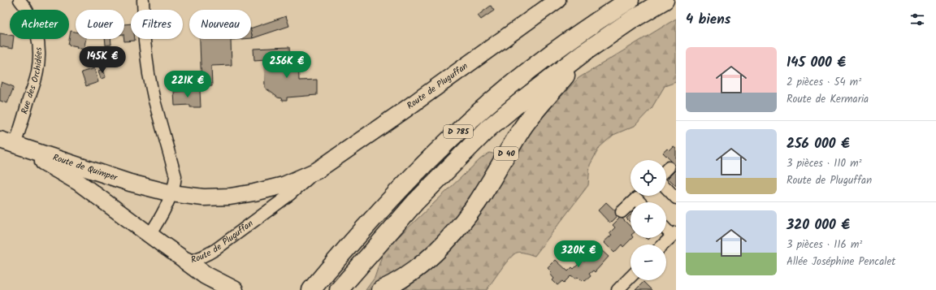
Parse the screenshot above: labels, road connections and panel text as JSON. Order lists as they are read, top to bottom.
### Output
{
  "streets": {
    "highway": ["D 785", "D 40"],
    "main road": ["Route de Pluguffan", "Route de Quimper"],
    "street": ["Rue des Orchidées"]
  },
  "crossings": [
    ["Rue des Orchidées", "Route de Quimper"],
    ["Route de Pluguffan", "Route de Quimper"],
    ["D 785", "D 40"]
  ],
  "page": {
    "heading": "4 biens",
    "chip": [
      "Acheter",
      "Louer",
      "Filtres",
      "Nouveau"
    ],
    "list": [
      {
        "name": "145 000 €",
        "note": "2 pièces · 54 m² · Route de Kermaria"
      },
      {
        "name": "256 000 €",
        "note": "3 pièces · 110 m² · Route de Pluguffan"
      },
      {
        "name": "320 000 €",
        "note": "3 pièces · 116 m² · Allée Joséphine Pencalet"
      }
    ],
    "price": [
      "145K €",
      "256K €",
      "221K €",
      "320K €"
    ],
    "map_buttons": ["+", "−"]
  }
}
